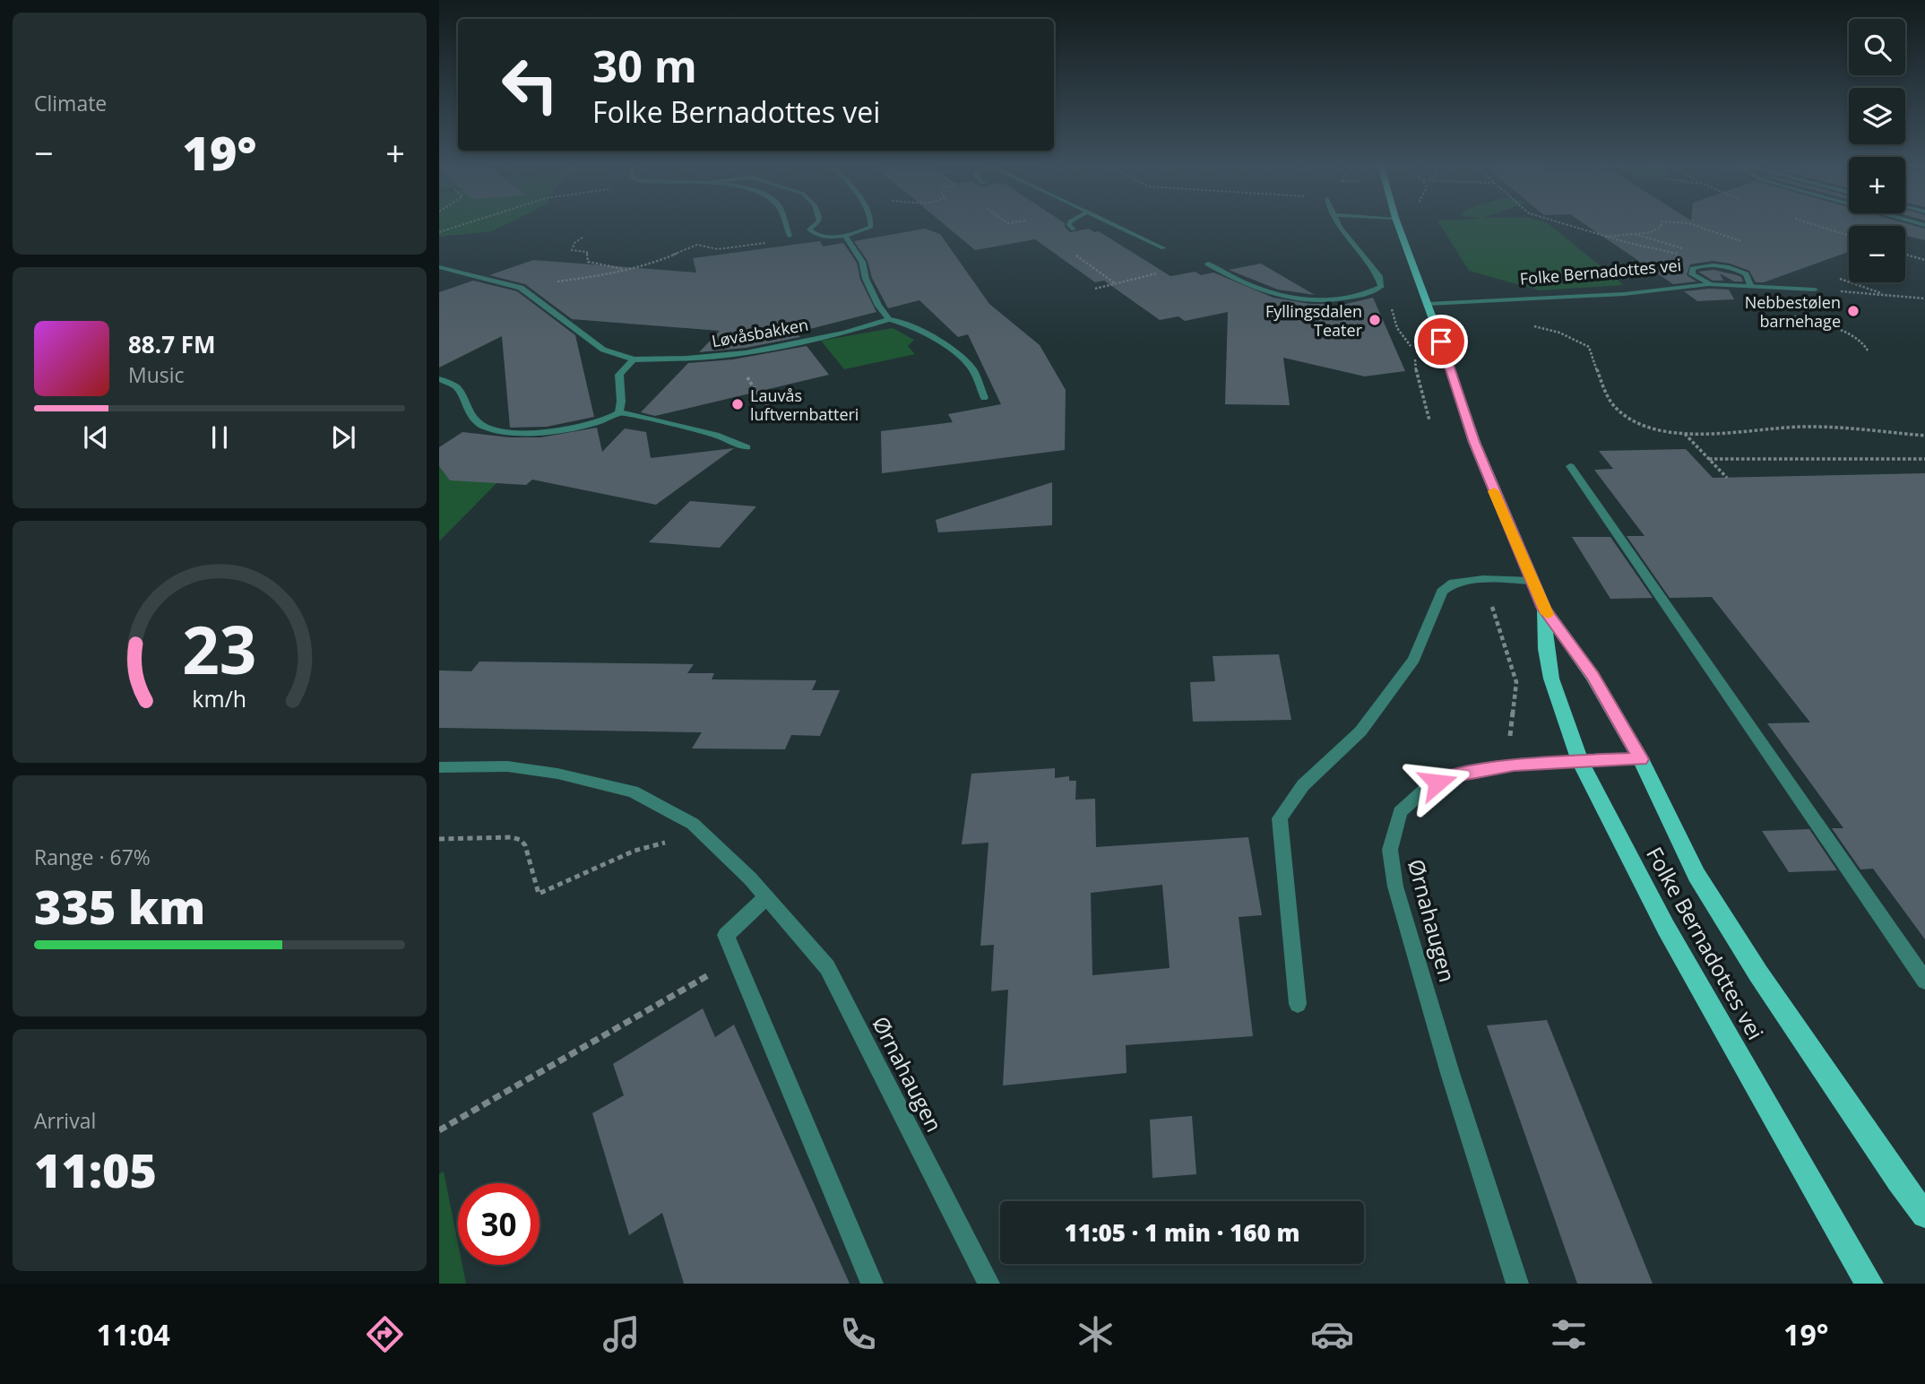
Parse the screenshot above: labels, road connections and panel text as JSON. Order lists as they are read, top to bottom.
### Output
{
  "streets": {
    "main road": ["Folke Bernadottes vei"],
    "street": ["Løvåsbakken", "Ørnahaugen"]
  },
  "crossings": [
    ["Folke Bernadottes vei", "Ørnahaugen"]
  ],
  "places": ["Nebbestølen barnehage", "Fyllingsdalen Teater", "Lauvås luftvernbatteri"],
  "page": {
    "tile": [
      "Climate",
      ["Range · 67%", "335 km"],
      ["Arrival", "11:05"]
    ],
    "map_buttons": ["+", "−"],
    "turn": ["30 m", "Folke Bernadottes vei"],
    "heat": ["−", "19°", "+"],
    "song": ["88.7 FM", "Music"],
    "limit": "30",
    "trip": "11:05 · 1 min · 160 m",
    "tabs": ["11:04", "19°"],
    "gauge": ["23", "km/h"]
  }
}
